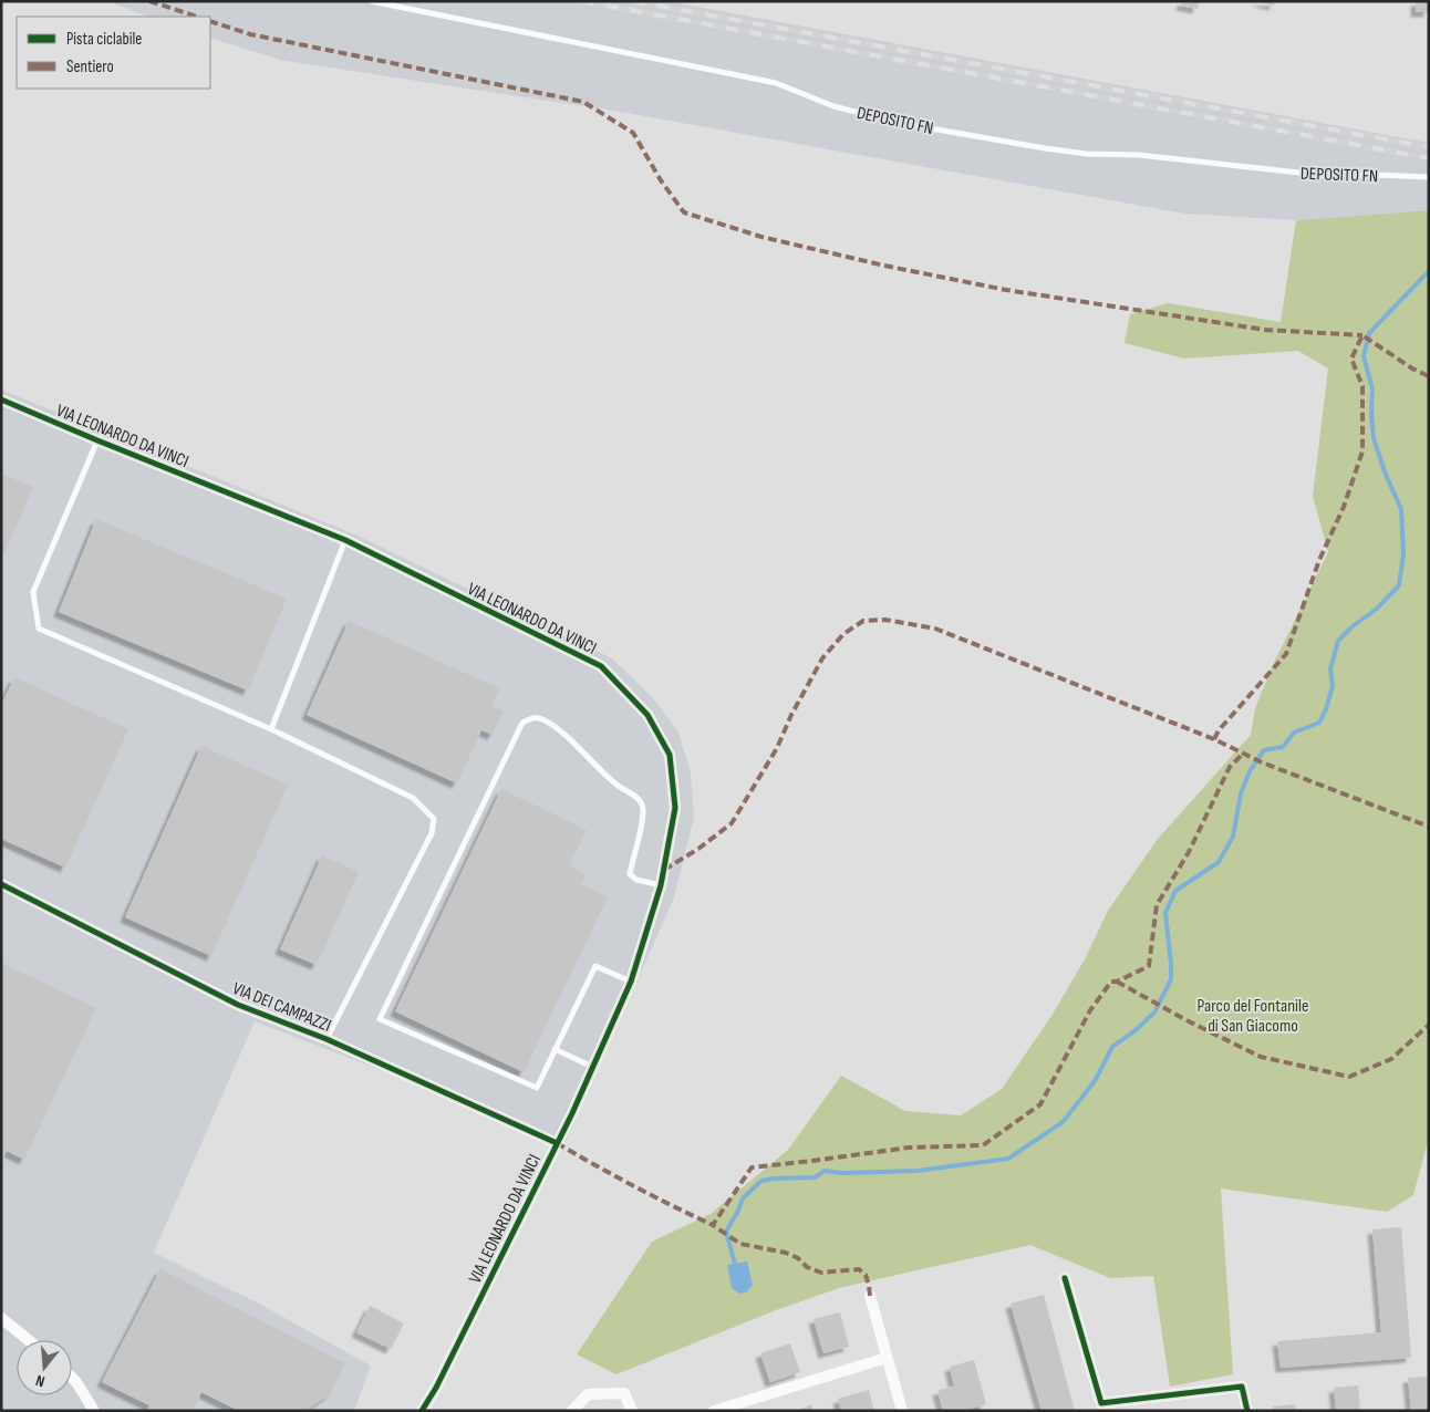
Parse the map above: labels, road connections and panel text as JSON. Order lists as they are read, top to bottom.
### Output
{
  "streets": {
    "street": ["VIA LEONARDO DA VINCI", "VIA DEI CAMPAZZI"],
    "lane": ["DEPOSITO FN"]
  },
  "crossings": [
    ["VIA LEONARDO DA VINCI", "VIA DEI CAMPAZZI"]
  ],
  "parks": ["Parco del Fontanile di San Giacomo"],
  "legend": ["Pista ciclabile", "Sentiero"],
  "north": "bottom"
}
